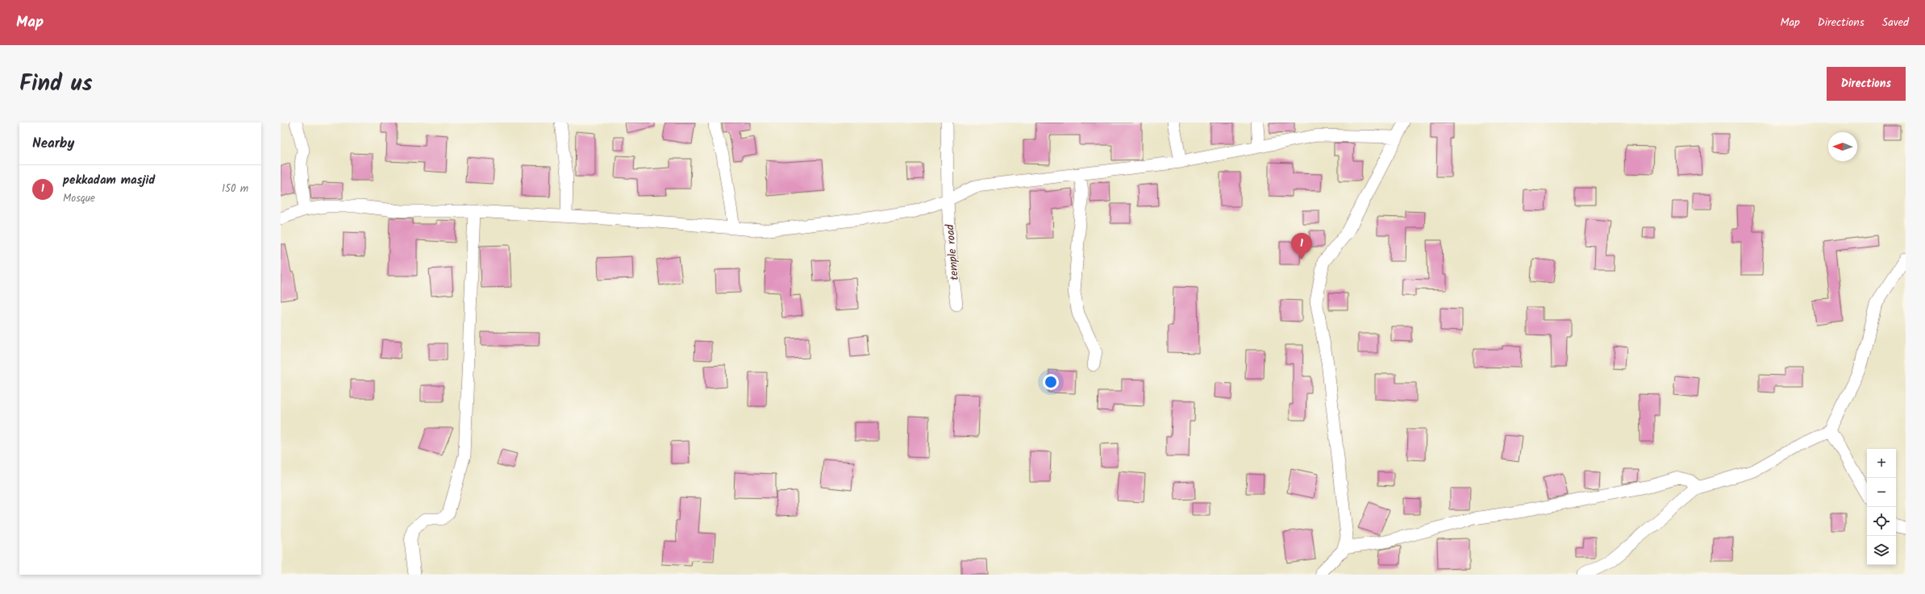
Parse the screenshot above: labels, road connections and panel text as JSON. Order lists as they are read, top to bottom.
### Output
{
  "streets": {
    "street": ["temple road"]
  },
  "north": "left",
  "page": {
    "header": "Map",
    "nav": ["Map", "Directions", "Saved"],
    "title": "Find us",
    "buttons": "Directions",
    "heading": "Nearby",
    "list": [
      {
        "mark": "1",
        "name": "pekkadam masjid",
        "note": "Mosque",
        "value": "150 m"
      }
    ],
    "pins": "1",
    "map_buttons": ["+", "−"]
  }
}
